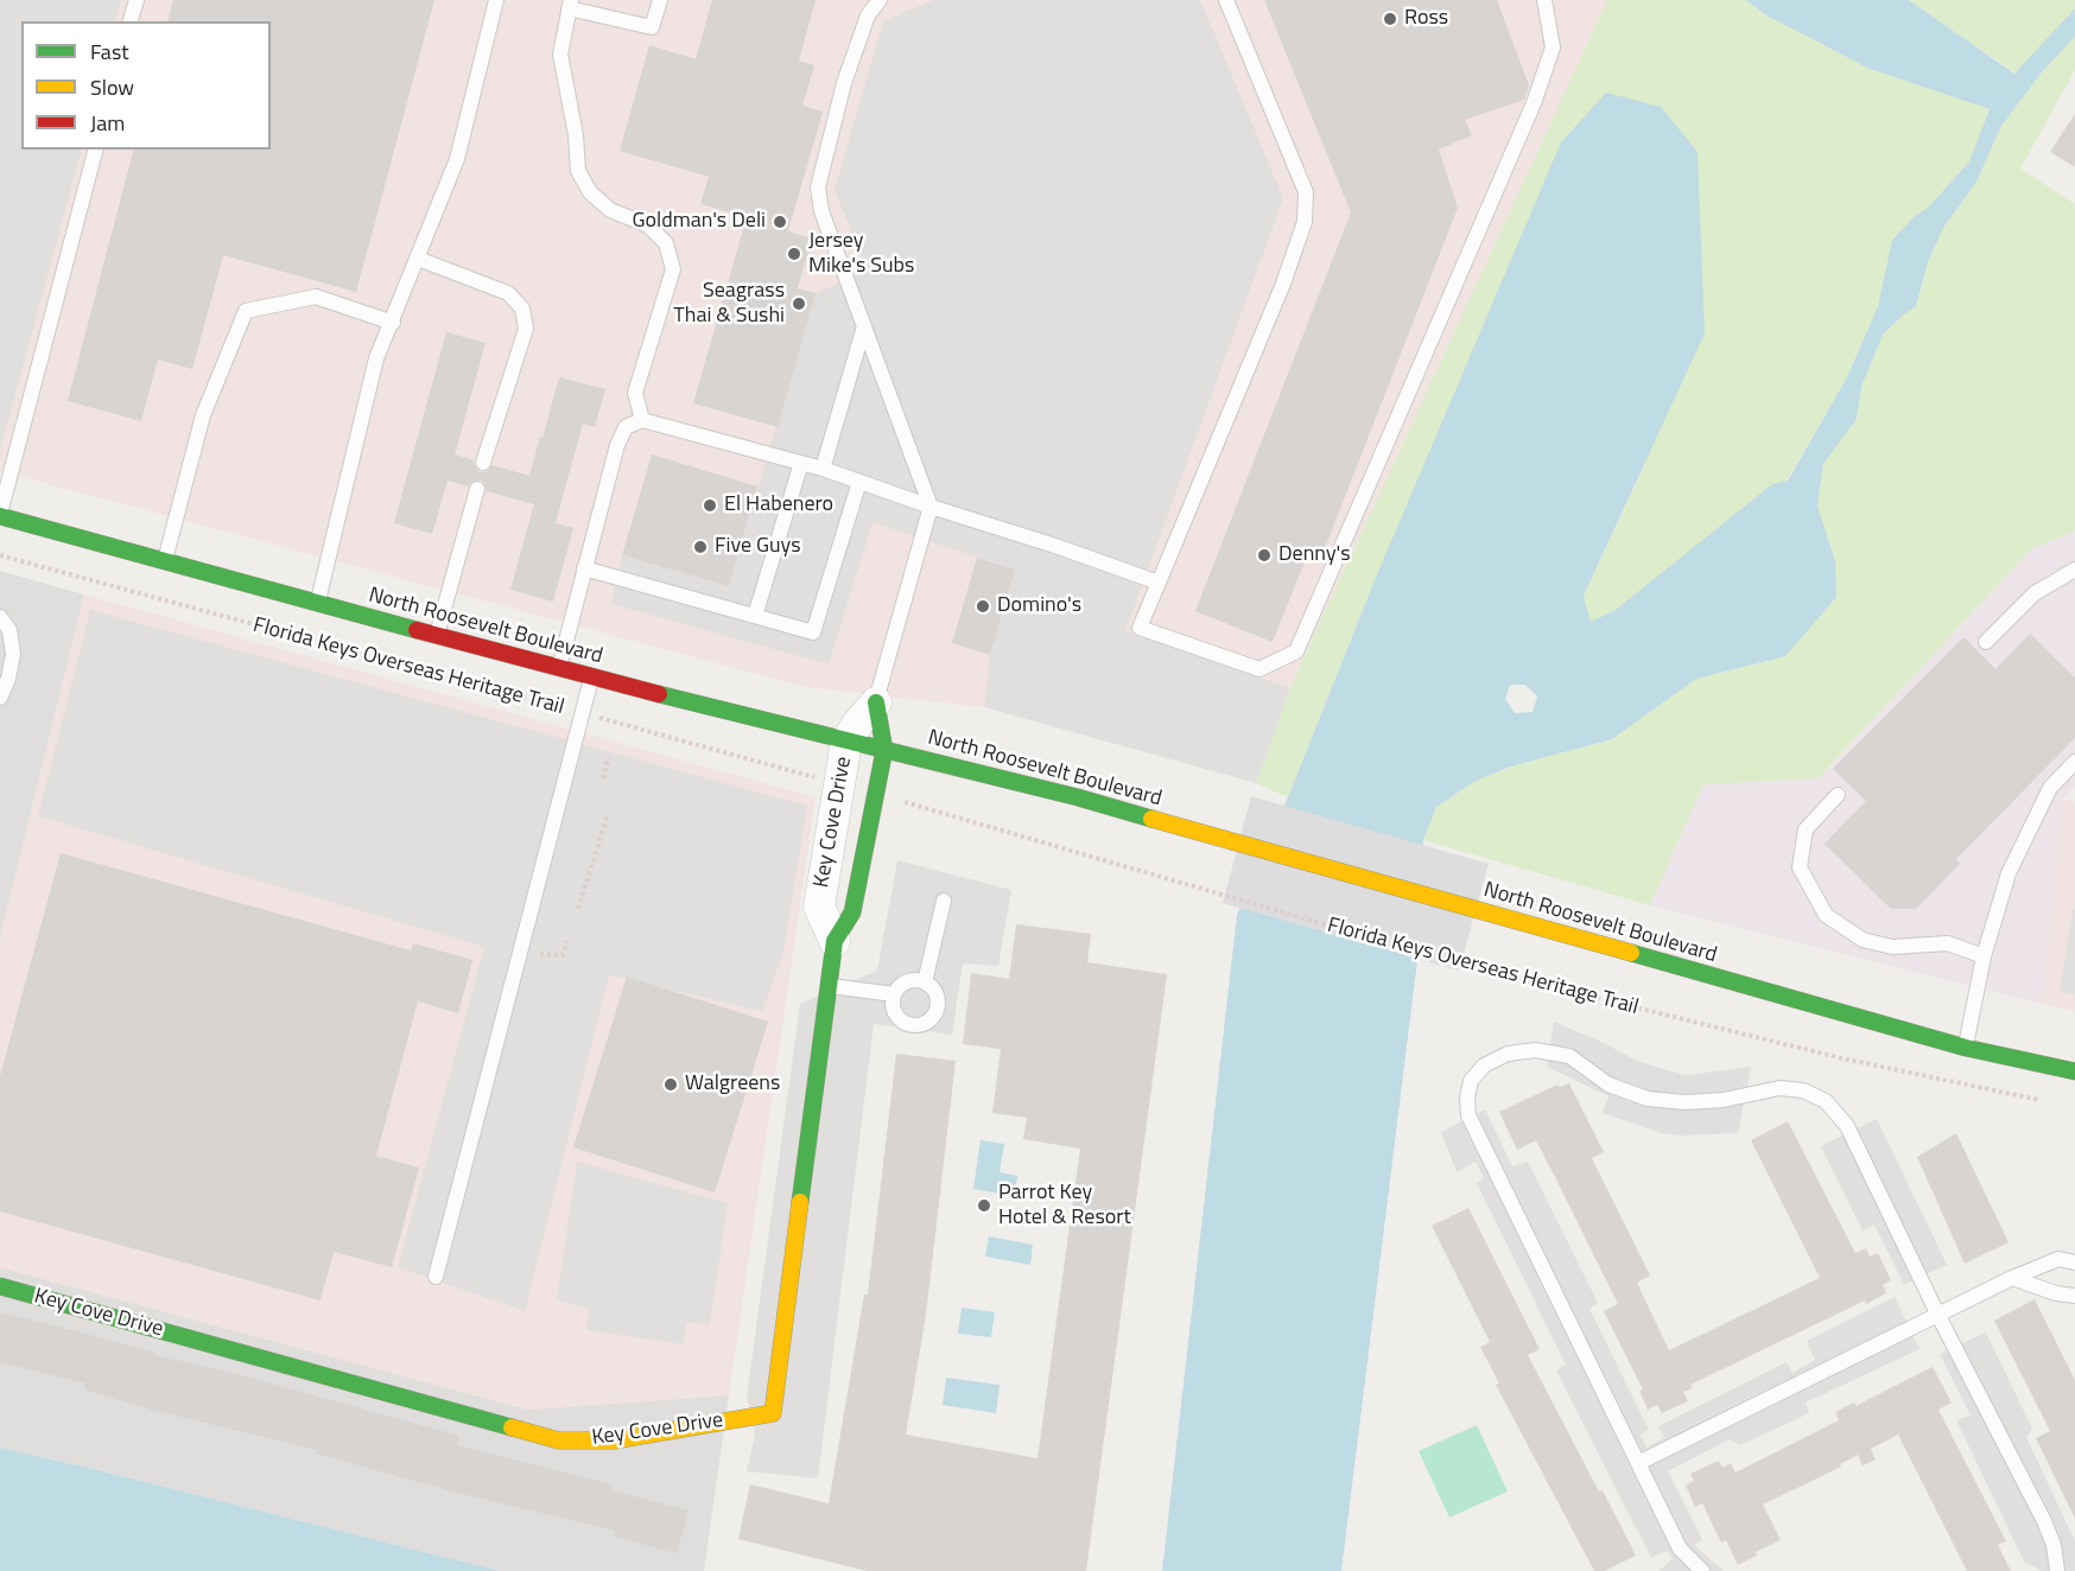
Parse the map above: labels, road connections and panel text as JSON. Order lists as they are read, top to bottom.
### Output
{
  "streets": {
    "main road": ["North Roosevelt Boulevard", "Key Cove Drive"],
    "path": ["Florida Keys Overseas Heritage Trail"]
  },
  "crossings": [
    ["North Roosevelt Boulevard", "Key Cove Drive"]
  ],
  "places": [
    "Ross",
    "Goldman's Deli",
    "Jersey Mike's Subs",
    "Seagrass Thai & Sushi",
    "El Habenero",
    "Five Guys",
    "Denny's",
    "Domino's",
    "Walgreens",
    "Parrot Key Hotel & Resort"
  ],
  "legend": ["Fast", "Slow", "Jam"]
}
